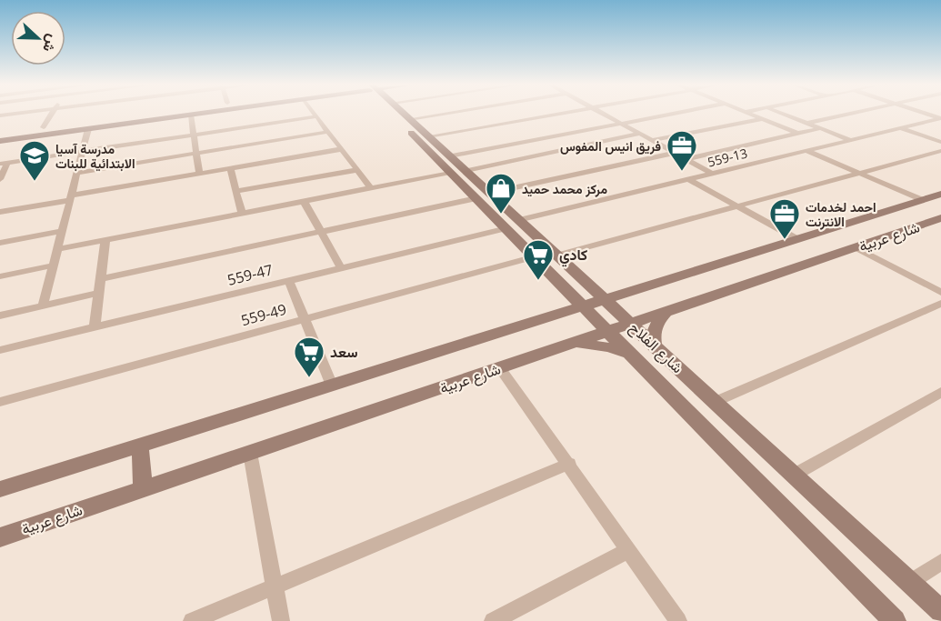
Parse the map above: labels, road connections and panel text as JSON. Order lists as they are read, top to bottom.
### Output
{
  "streets": {
    "main road": ["شارع عربية", "شارع الفلاح"],
    "street": ["559-13", "559-47", "559-49"]
  },
  "crossings": [
    ["559-13", "559-47"],
    ["559-13", "شارع الفلاح"],
    ["شارع عربية", "شارع الفلاح"],
    ["559-47", "شارع الفلاح"],
    ["559-49", "شارع الفلاح"]
  ],
  "places": {
    "office": ["فريق انيس المفوس", "احمد لخدمات الانترنت"],
    "school or university": ["مدرسة آسيا الابتدائية للبنات"],
    "shop": ["مركز محمد حميد"],
    "supermarket": ["كادي", "سعد"]
  },
  "north": "right"
}
